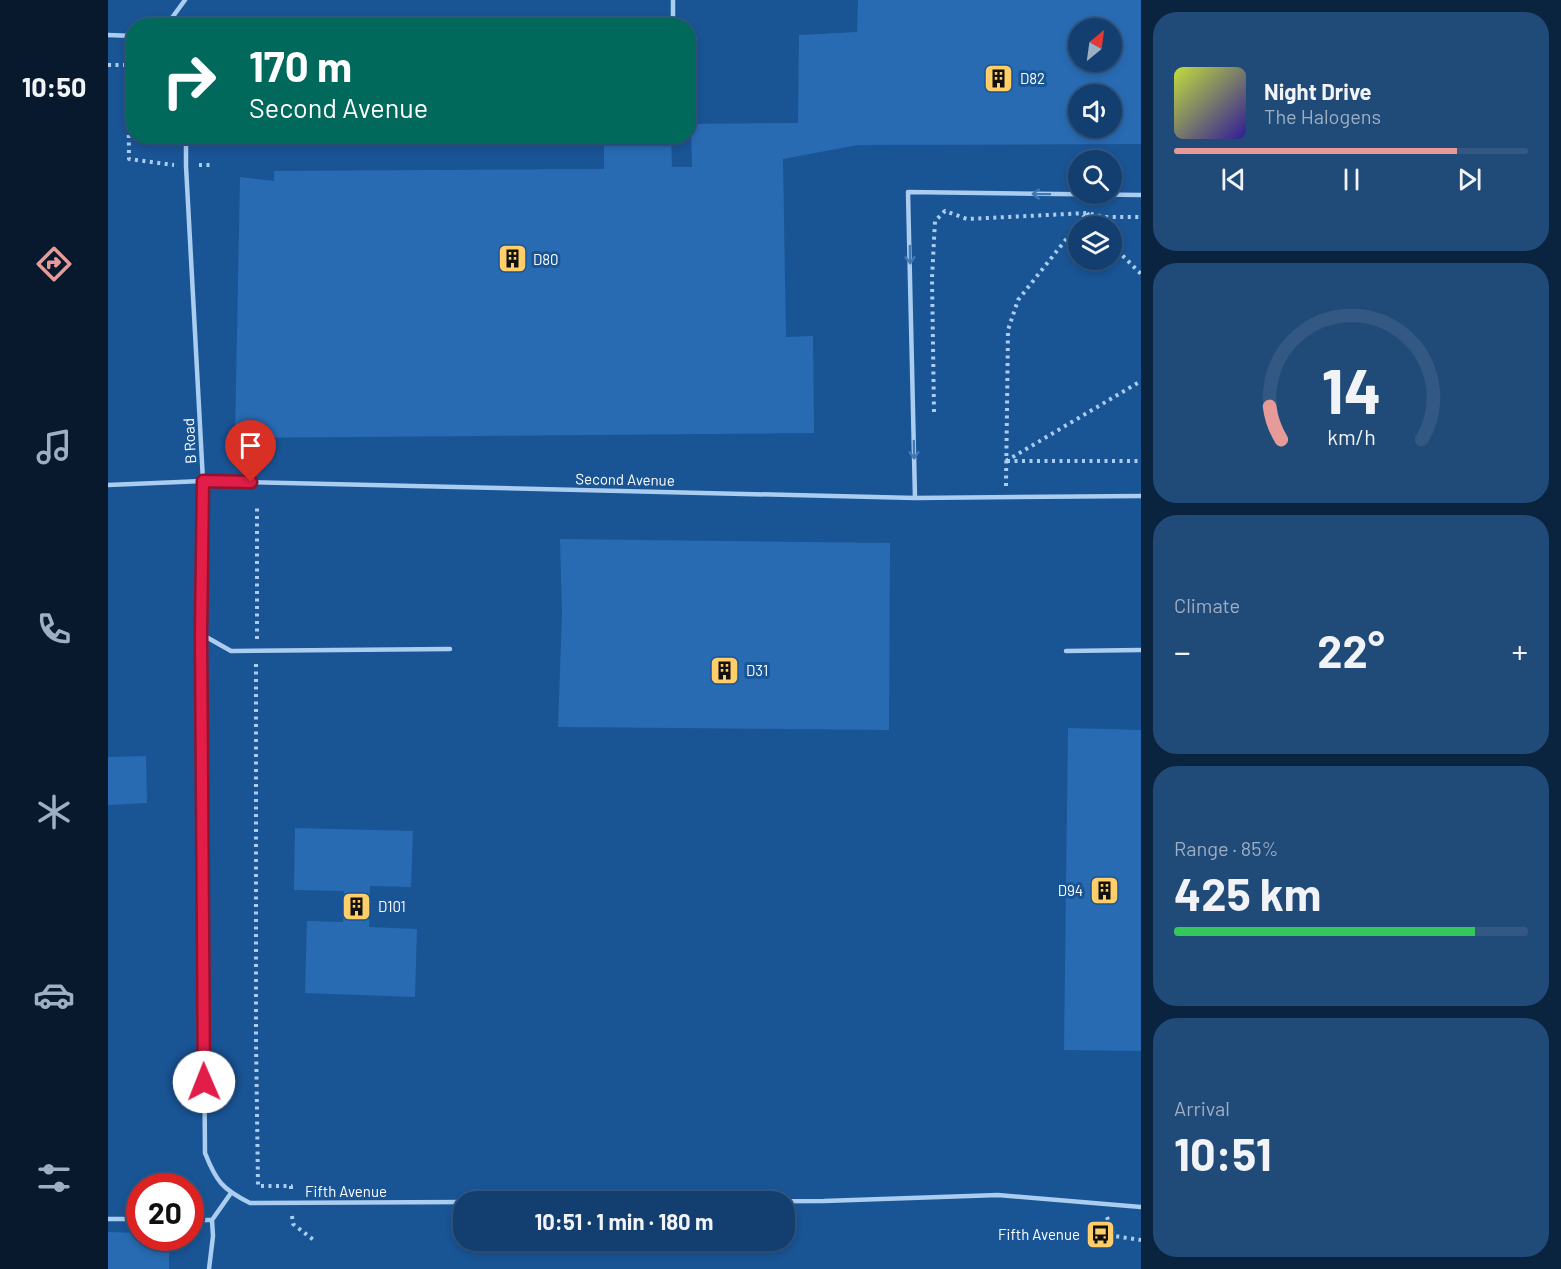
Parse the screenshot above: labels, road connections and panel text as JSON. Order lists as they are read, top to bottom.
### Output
{
  "streets": {
    "lane": ["B Road", "Second Avenue", "Fifth Avenue"]
  },
  "crossings": [
    ["B Road", "Second Avenue"],
    ["B Road", "Fifth Avenue"]
  ],
  "places": {
    "building": [
      "D82",
      "D80",
      "D31",
      "D94",
      "D101"
    ],
    "bus stop": ["Fifth Avenue"]
  },
  "north": "top right",
  "page": {
    "tabs": "10:50",
    "turn": ["170 m", "Second Avenue"],
    "song": ["Night Drive", "The Halogens"],
    "tile": [
      "Climate",
      ["Range · 85%", "425 km"],
      ["Arrival", "10:51"]
    ],
    "heat": ["−", "22°", "+"],
    "limit": "20",
    "trip": "10:51 · 1 min · 180 m",
    "gauge": ["14", "km/h"]
  }
}
